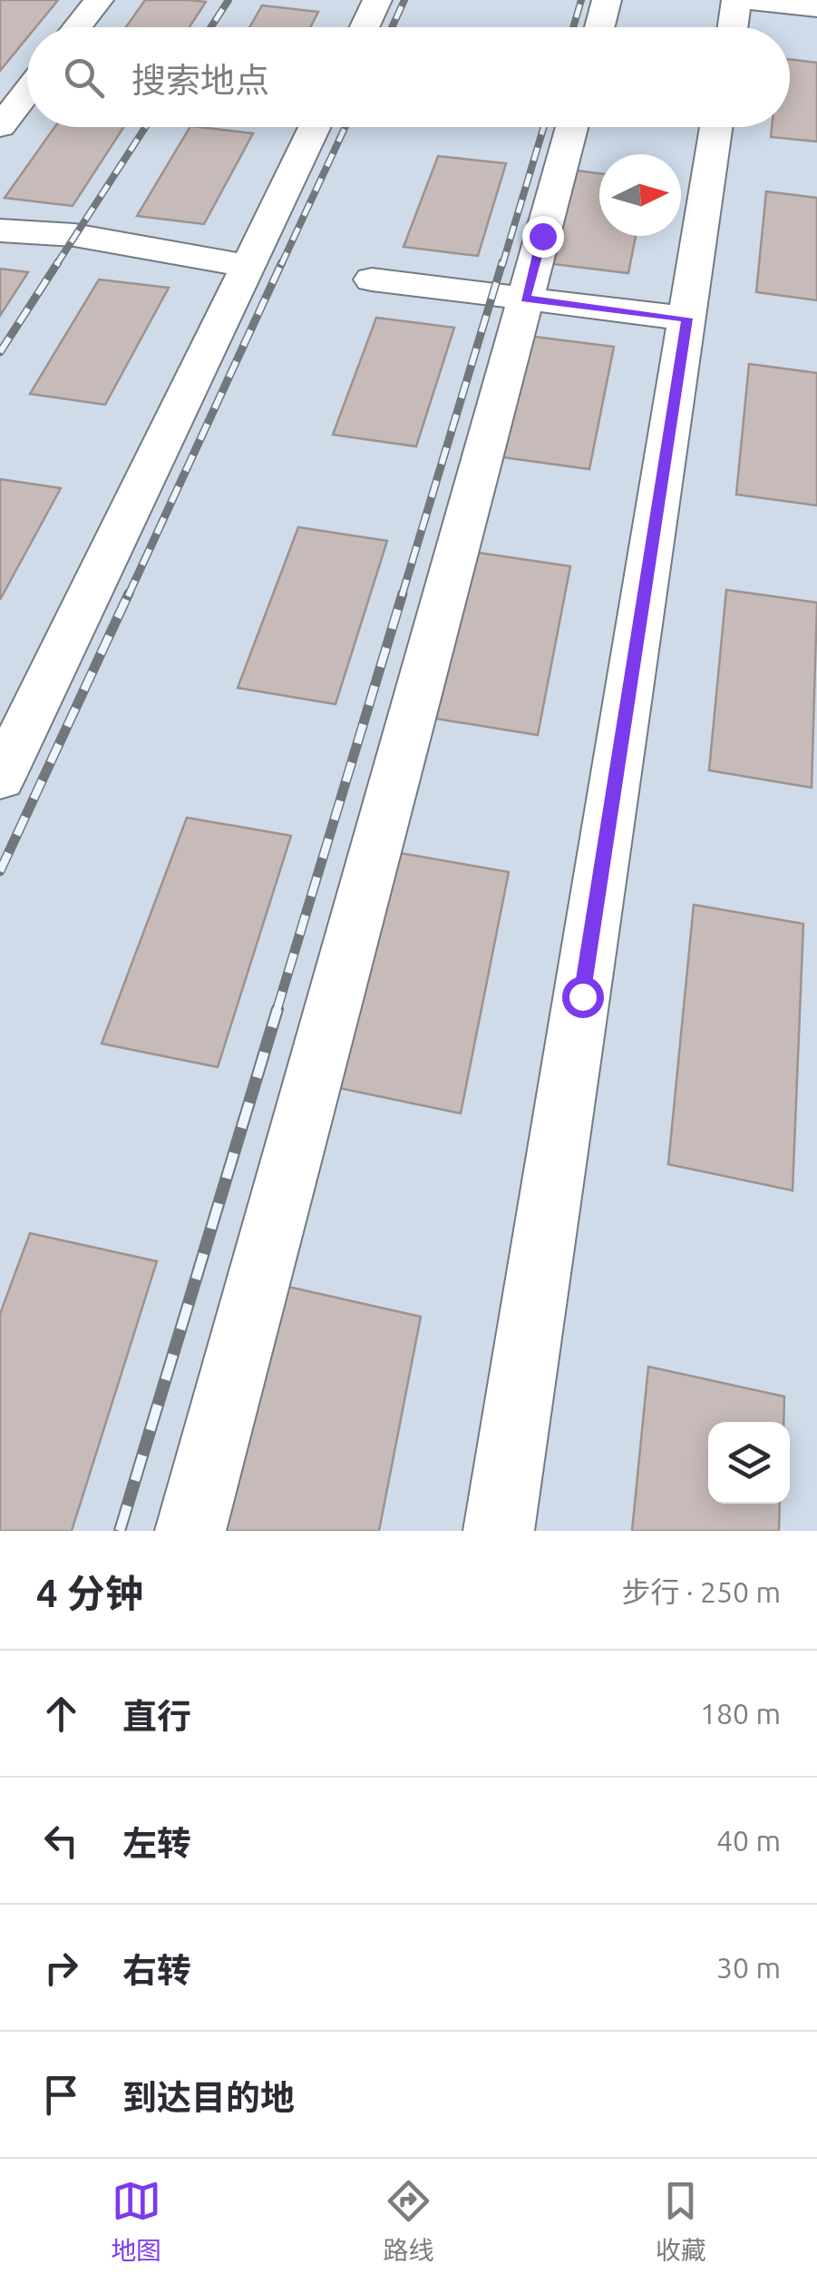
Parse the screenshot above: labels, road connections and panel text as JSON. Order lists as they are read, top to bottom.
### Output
{
  "north": "right",
  "page": {
    "search": "搜索地点",
    "heading": ["4 分钟", "步行 · 250 m"],
    "list": [
      ["直行", "180 m"],
      ["左转", "40 m"],
      ["右转", "30 m"],
      "到达目的地"
    ],
    "nav": ["地图", "路线", "收藏"]
  }
}
